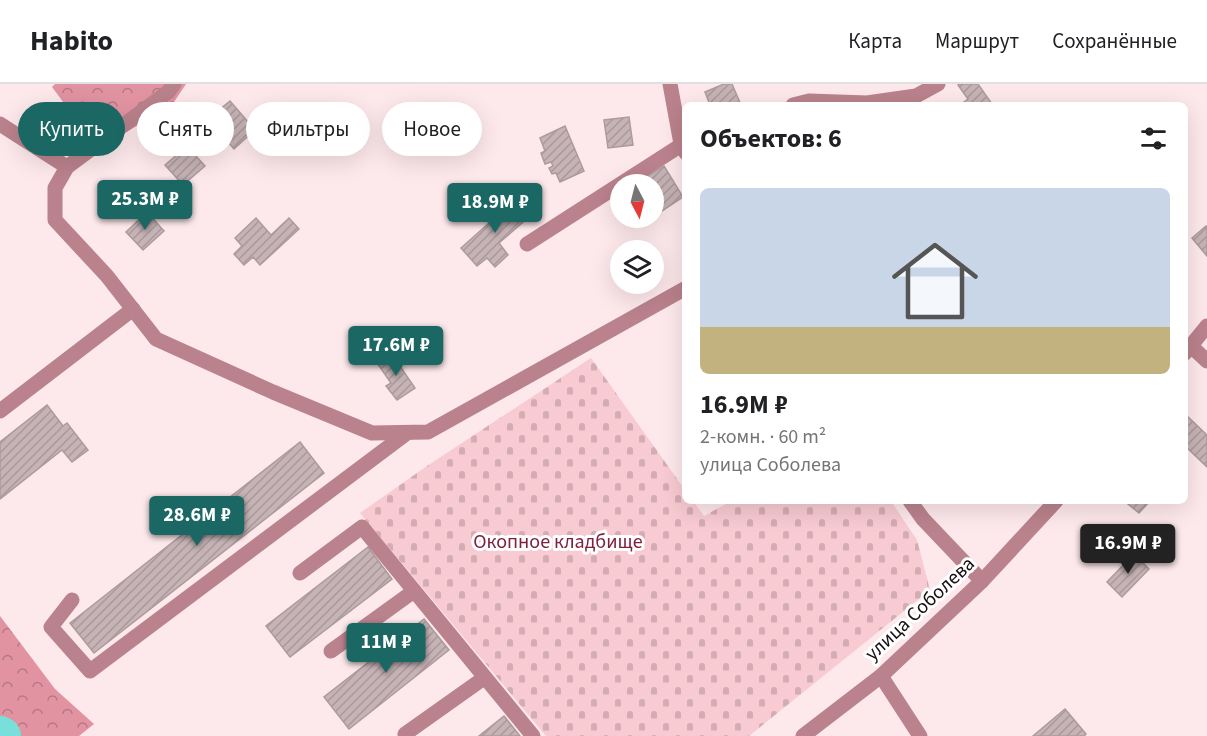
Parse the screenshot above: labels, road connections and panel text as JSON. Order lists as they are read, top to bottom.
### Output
{
  "streets": {
    "street": ["улица Соболева"]
  },
  "parks": ["Окопное кладбище"],
  "north": "bottom",
  "page": {
    "header": "Habito",
    "nav": ["Карта", "Маршрут", "Сохранённые"],
    "chip": [
      "Купить",
      "Снять",
      "Фильтры",
      "Новое"
    ],
    "heading": "Объектов: 6",
    "list": [
      {
        "name": "16.9M ₽",
        "note": "2-комн. · 60 m² · улица Соболева"
      }
    ],
    "price": [
      "25.3M ₽",
      "18.9M ₽",
      "17.6M ₽",
      "28.6M ₽",
      "16.9M ₽",
      "11M ₽"
    ]
  }
}
